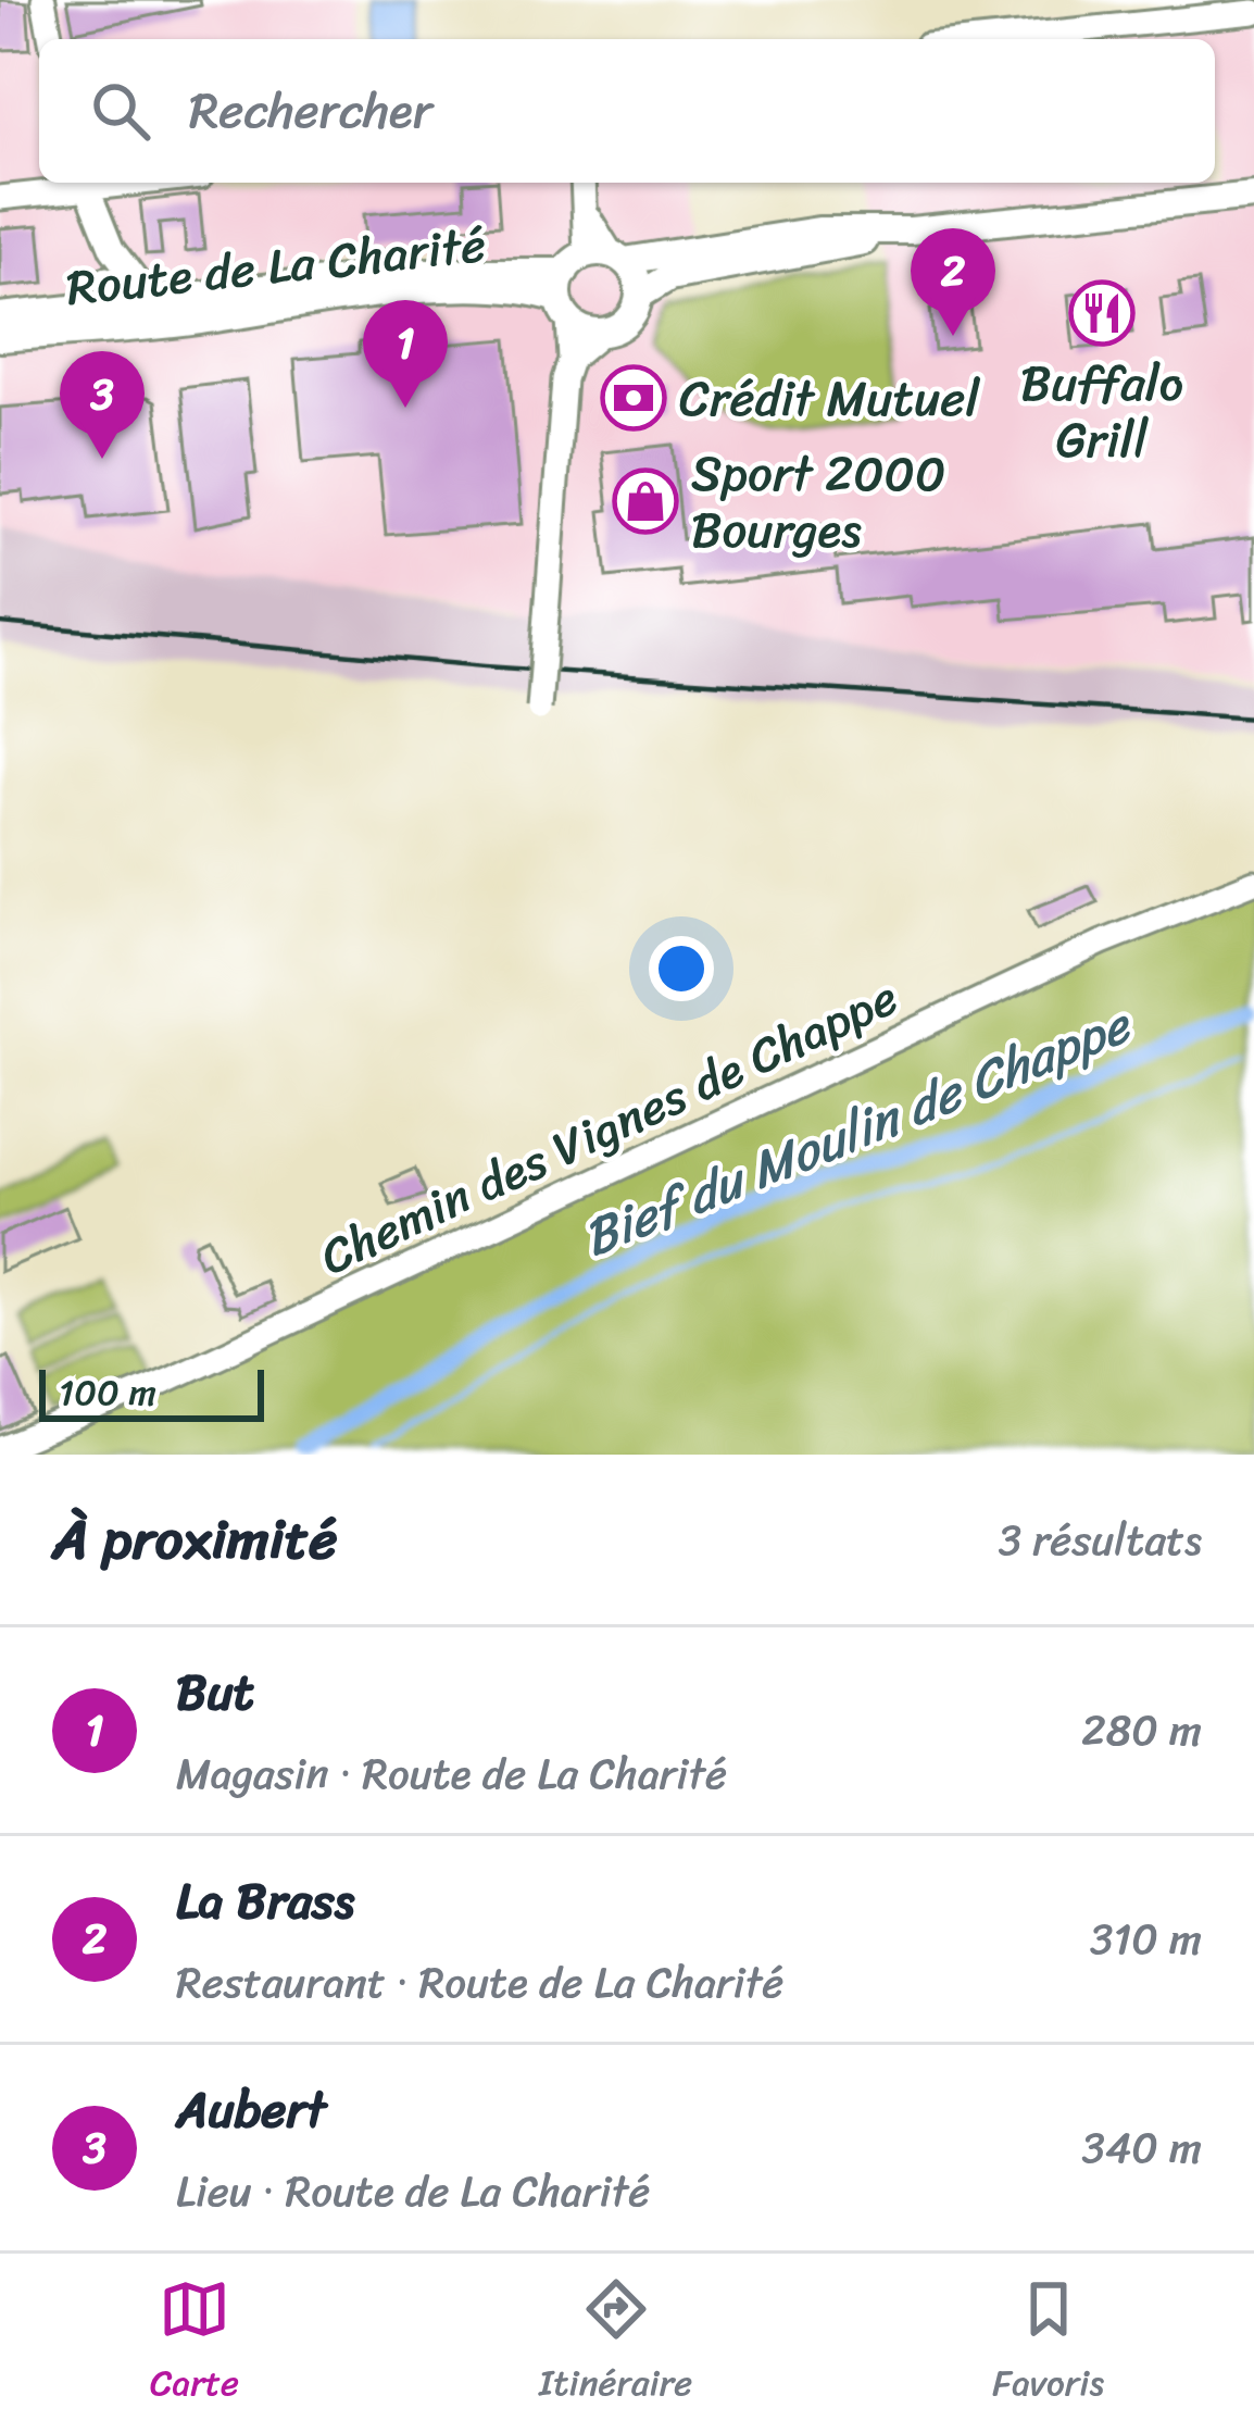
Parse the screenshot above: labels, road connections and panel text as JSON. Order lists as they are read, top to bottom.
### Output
{
  "streets": {
    "main road": ["Route de La Charité"],
    "street": ["Chemin des Vignes de Chappe"]
  },
  "water": ["Bief du Moulin de Chappe"],
  "places": {
    "restaurant": ["Buffalo Grill"],
    "bank": ["Crédit Mutuel"],
    "shop": ["Sport 2000 Bourges"]
  },
  "scale_bar": "100 m",
  "page": {
    "search": "Rechercher",
    "pins": ["2", "1", "3"],
    "scale": "100 m",
    "heading": ["À proximité", "3 résultats"],
    "list": [
      {
        "mark": "1",
        "name": "But",
        "note": "Magasin · Route de La Charité",
        "value": "280 m"
      },
      {
        "mark": "2",
        "name": "La Brass",
        "note": "Restaurant · Route de La Charité",
        "value": "310 m"
      },
      {
        "mark": "3",
        "name": "Aubert",
        "note": "Lieu · Route de La Charité",
        "value": "340 m"
      }
    ],
    "nav": ["Carte", "Itinéraire", "Favoris"]
  }
}
